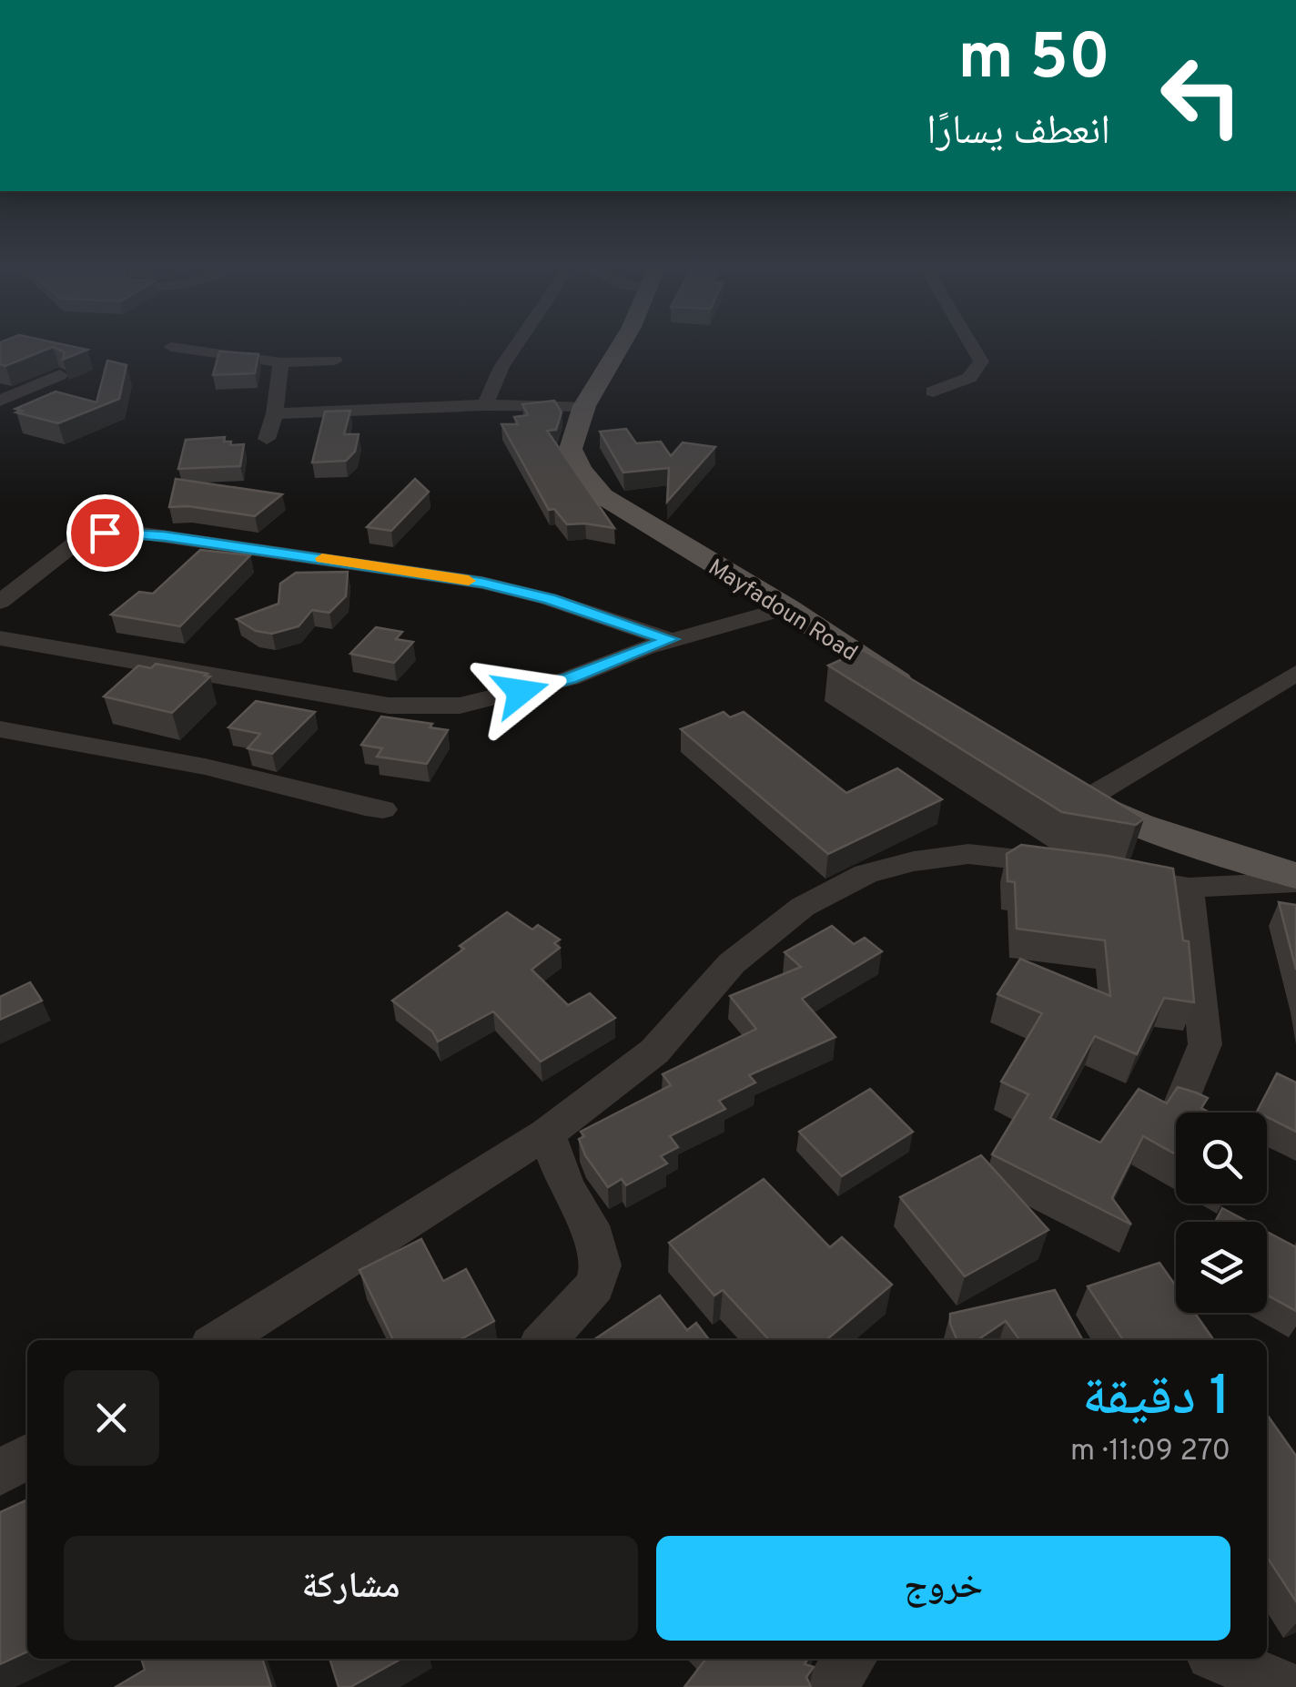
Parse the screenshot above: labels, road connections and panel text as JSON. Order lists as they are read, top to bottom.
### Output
{
  "streets": {
    "main road": ["Mayfadoun Road"]
  },
  "page": {
    "turn": ["50 m", "انعطف يسارًا"],
    "heading": ["1 دقيقة", "270 m · 11:09"],
    "buttons": ["خروج", "مشاركة"]
  }
}
